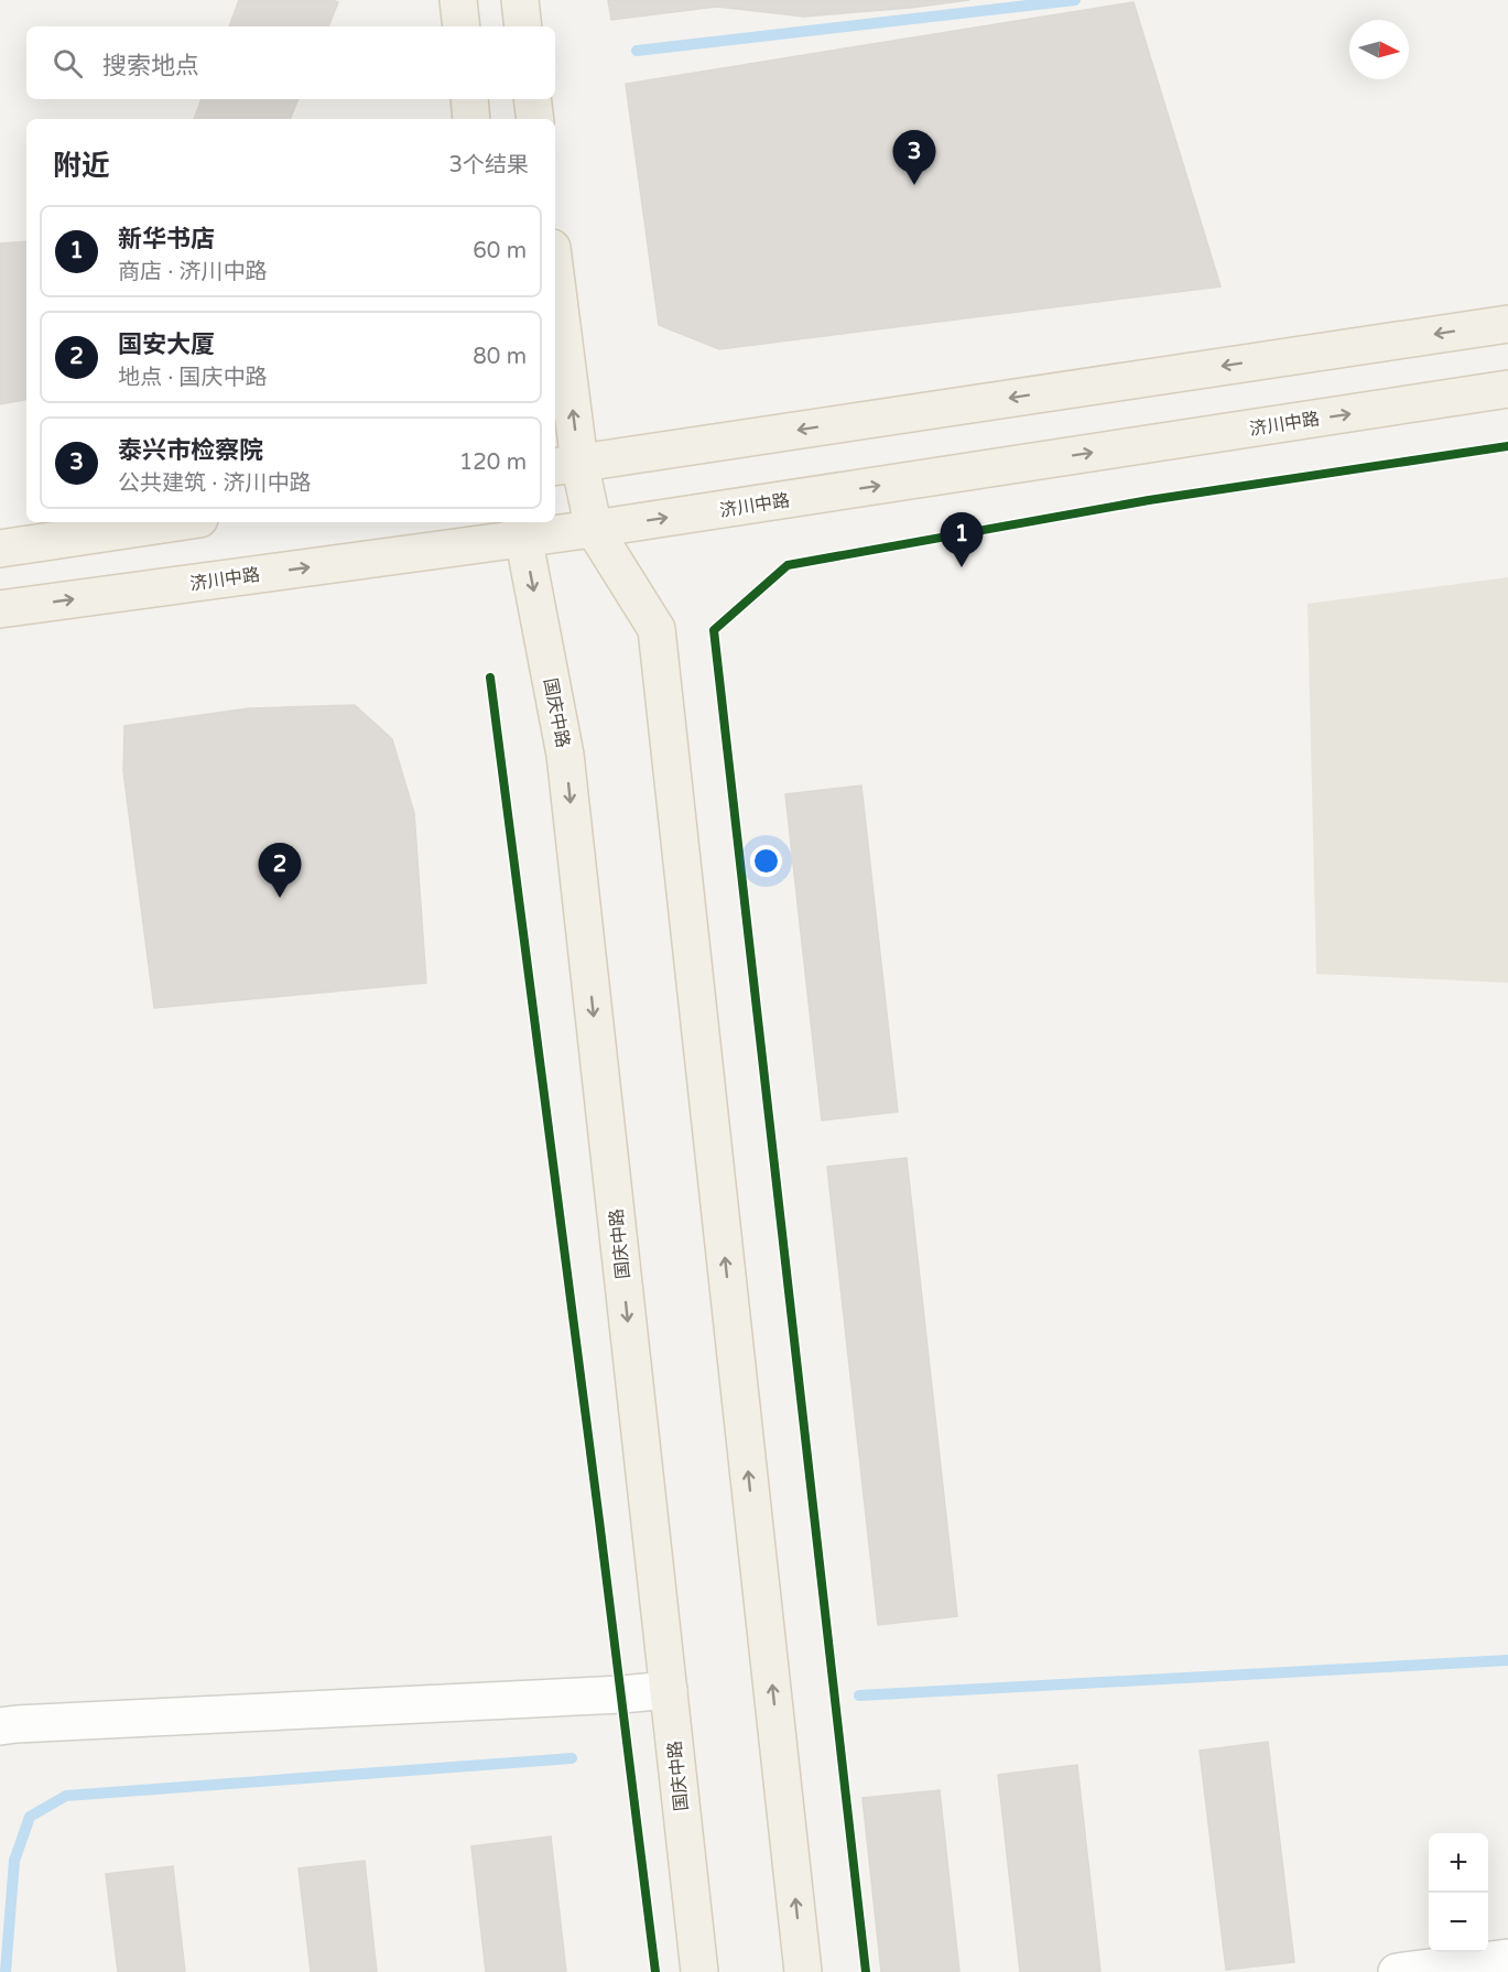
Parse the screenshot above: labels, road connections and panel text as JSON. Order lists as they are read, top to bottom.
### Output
{
  "streets": {
    "main road": ["济川中路", "国庆中路"]
  },
  "crossings": [
    ["济川中路", "国庆中路"]
  ],
  "north": "right",
  "page": {
    "search": "搜索地点",
    "heading": ["附近", "3个结果"],
    "pins": ["3", "1", "2"],
    "list": [
      {
        "mark": "1",
        "name": "新华书店",
        "note": "商店 · 济川中路",
        "value": "60 m"
      },
      {
        "mark": "2",
        "name": "国安大厦",
        "note": "地点 · 国庆中路",
        "value": "80 m"
      },
      {
        "mark": "3",
        "name": "泰兴市检察院",
        "note": "公共建筑 · 济川中路",
        "value": "120 m"
      }
    ],
    "map_buttons": ["+", "−"]
  }
}
